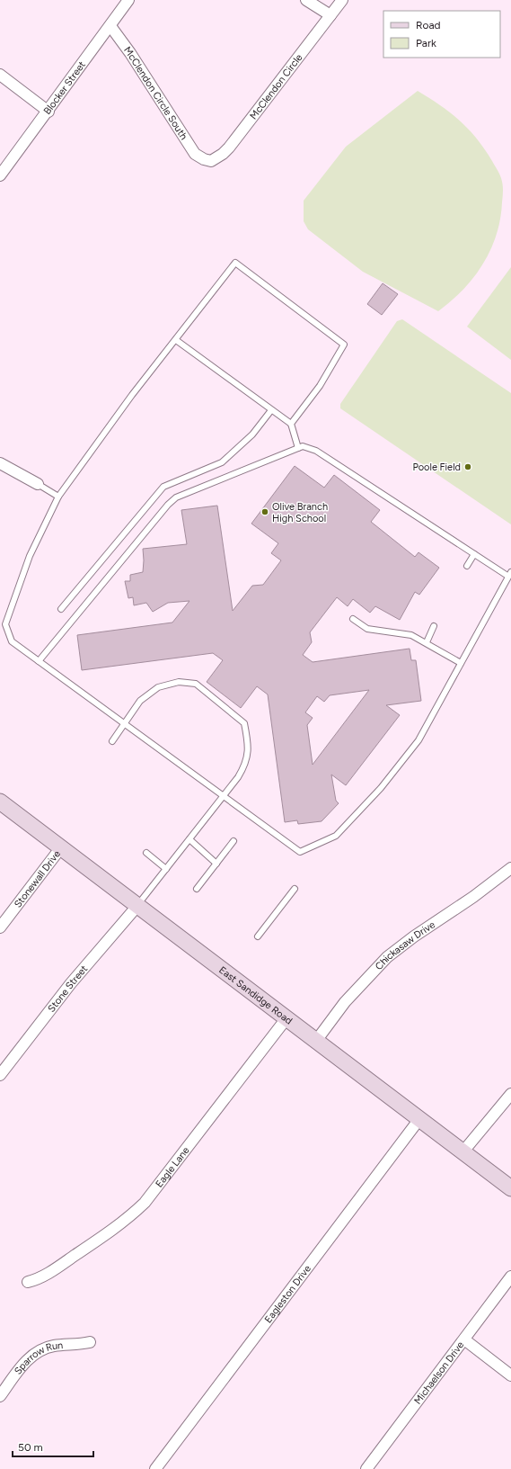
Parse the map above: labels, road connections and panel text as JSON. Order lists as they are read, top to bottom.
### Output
{
  "streets": {
    "street": [
      "McClendon Circle",
      "Blocker Street",
      "McClendon Circle South",
      "Stonewall Drive",
      "Chickasaw Drive",
      "Stone Street",
      "East Sandidge Road",
      "Eagle Lane",
      "Eagleston Drive",
      "Sparrow Run",
      "Michaelson Drive"
    ]
  },
  "crossings": [
    ["McClendon Circle", "McClendon Circle South"],
    ["Blocker Street", "McClendon Circle South"],
    ["Stonewall Drive", "East Sandidge Road"],
    ["Chickasaw Drive", "East Sandidge Road"],
    ["Stone Street", "East Sandidge Road"],
    ["East Sandidge Road", "Eagle Lane"],
    ["East Sandidge Road", "Eagleston Drive"]
  ],
  "places": ["Poole Field", "Olive Branch High School"],
  "legend": ["Road", "Park"],
  "scale_bar": "50 m"
}
